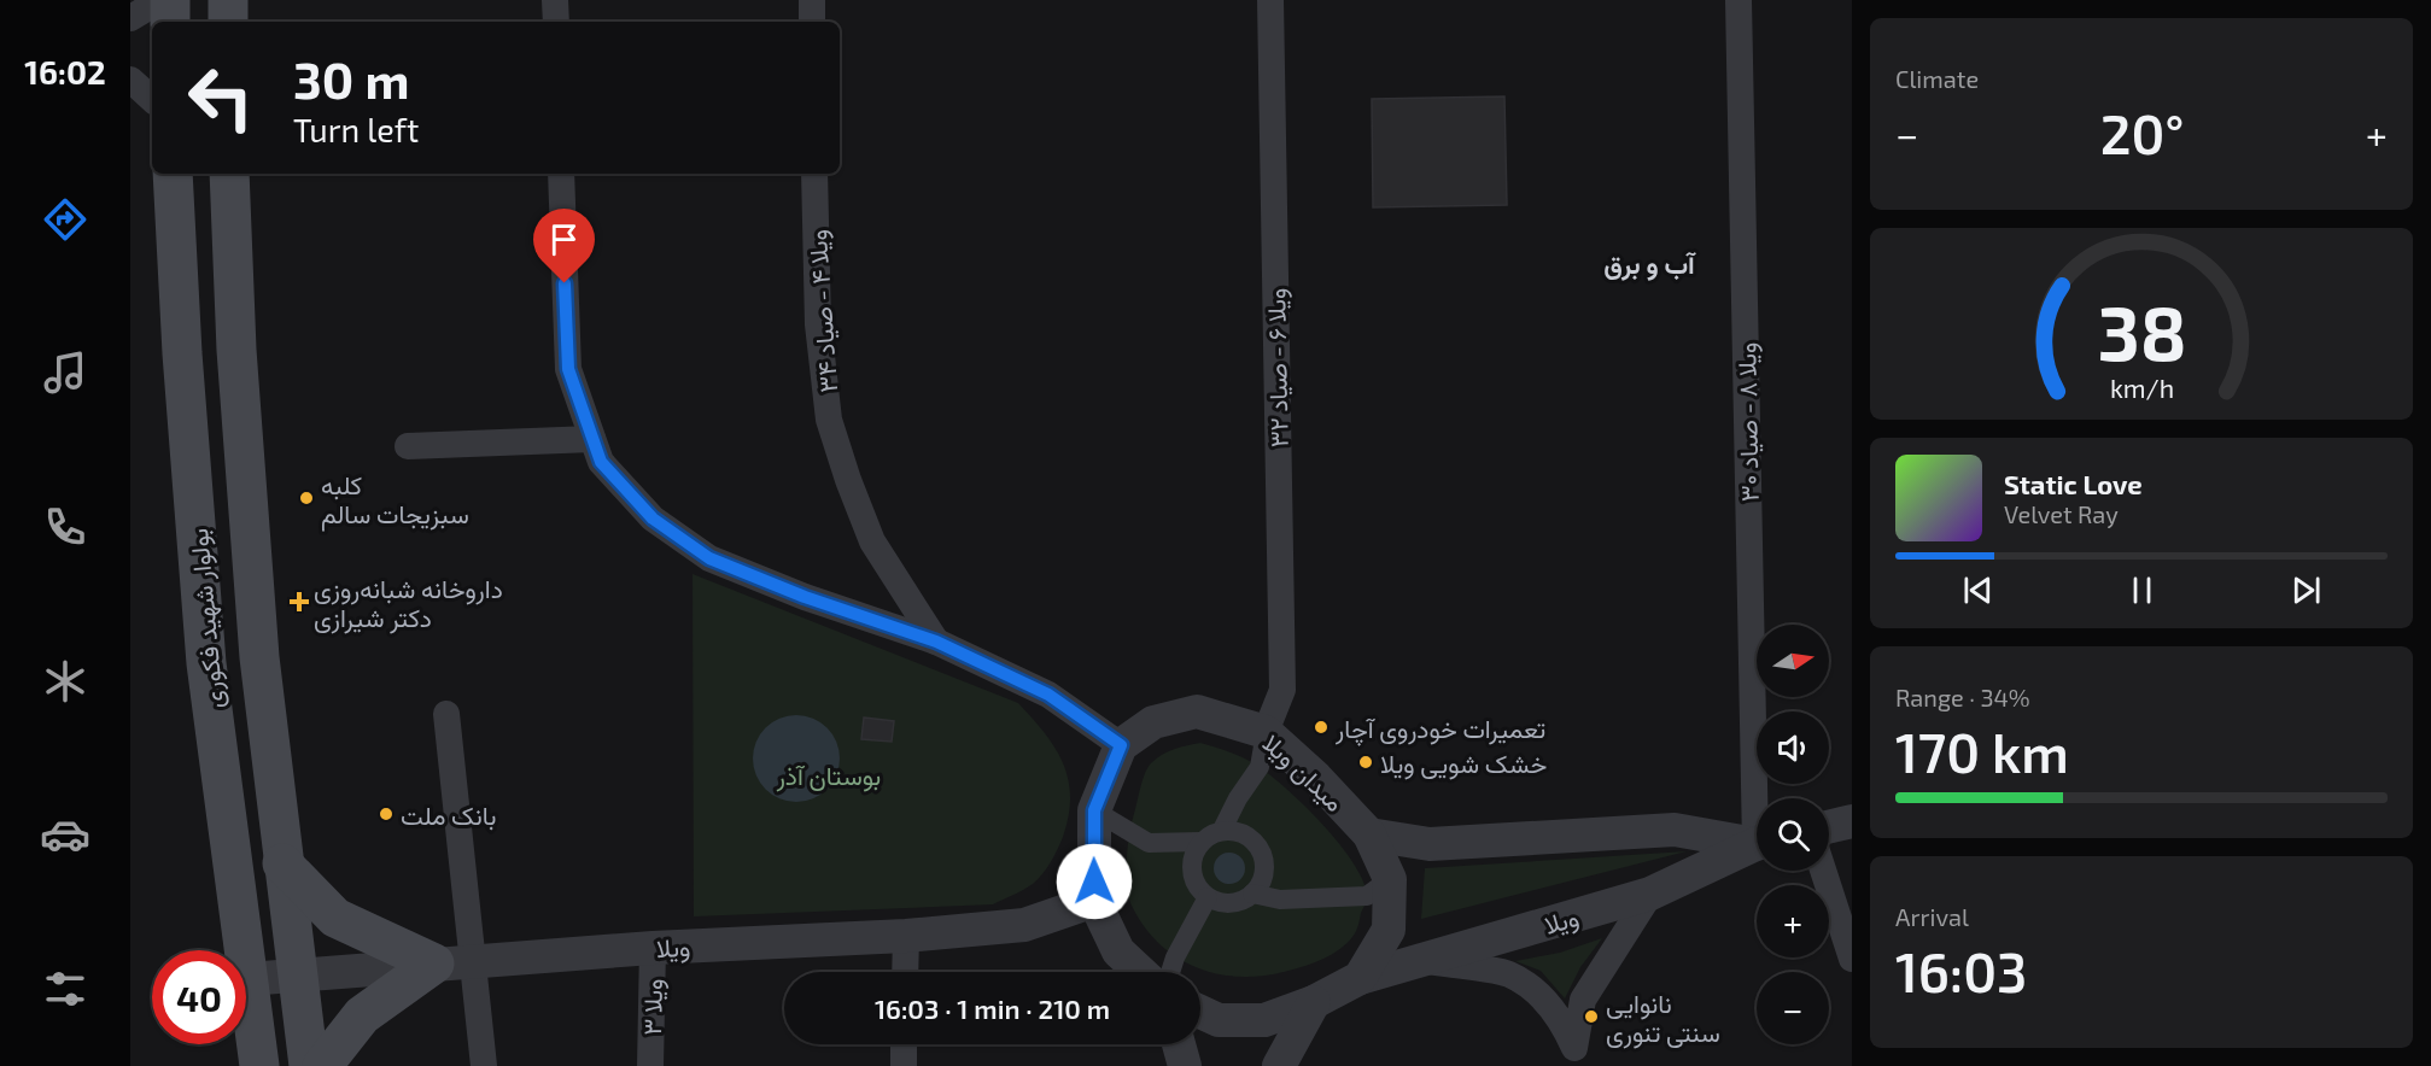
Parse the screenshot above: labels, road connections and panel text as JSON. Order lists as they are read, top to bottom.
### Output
{
  "streets": {
    "main road": ["بولوار شهید فکوری"],
    "street": [
      "ویلا ۴ - صیاد ۳۴",
      "ویلا ۶ - صیاد ۳۲",
      "ویلا ۸ - صیاد ۳۰",
      "میدان ویلا",
      "ویلا",
      "ویلا ۳"
    ]
  },
  "crossings": [
    ["ویلا ۶ - صیاد ۳۲", "میدان ویلا"],
    ["بولوار شهید فکوری", "ویلا"],
    ["میدان ویلا", "ویلا"],
    ["ویلا", "ویلا ۳"]
  ],
  "districts": ["آب و برق"],
  "parks": ["بوستان آذر"],
  "places": {
    "other": [
      "کلبه سبزیجات سالم",
      "تعمیرات خودروی آچار",
      "خشک شویی ویلا",
      "بانک ملت",
      "نانوایی سنتی تنوری"
    ],
    "health": ["داروخانه شبانه‌روزی دکتر شیرازی"]
  },
  "north": "right",
  "page": {
    "tabs": "16:02",
    "tile": [
      "Climate",
      ["Range · 34%", "170 km"],
      ["Arrival", "16:03"]
    ],
    "turn": ["30 m", "Turn left"],
    "heat": ["−", "20°", "+"],
    "song": ["Static Love", "Velvet Ray"],
    "map_buttons": ["+", "−"],
    "limit": "40",
    "trip": "16:03 · 1 min · 210 m",
    "gauge": ["38", "km/h"]
  }
}
